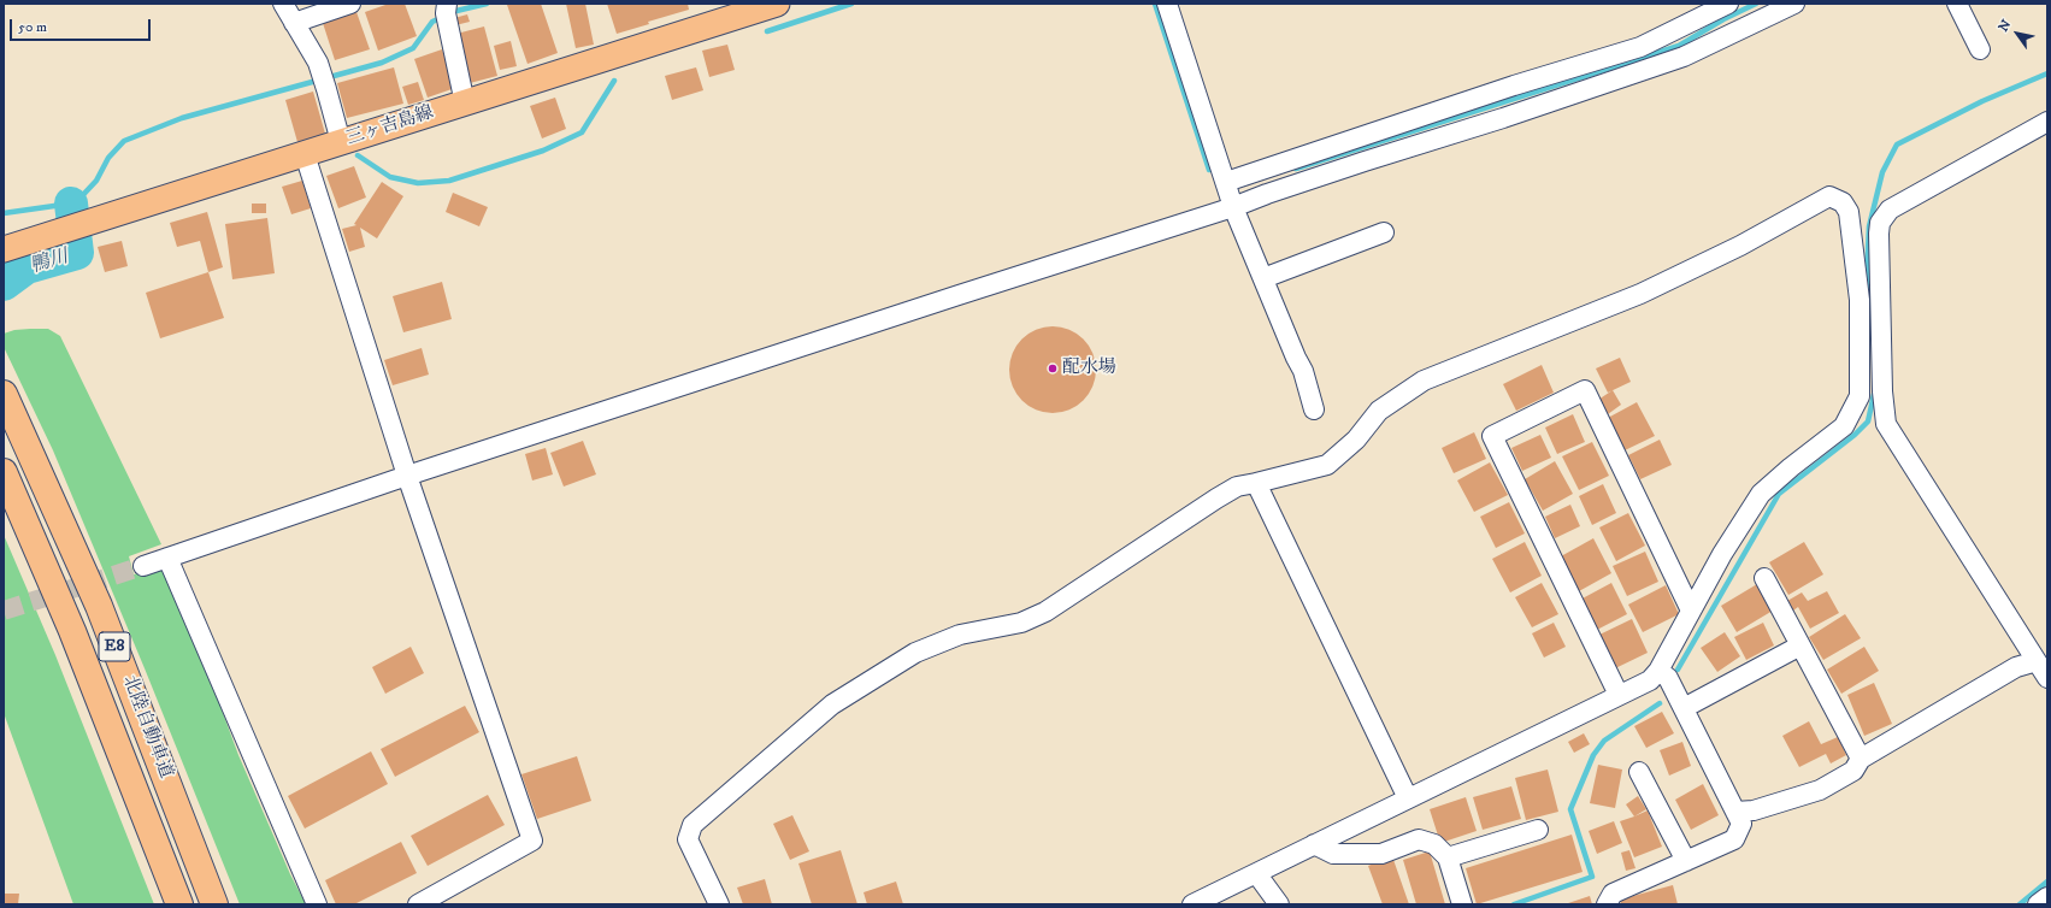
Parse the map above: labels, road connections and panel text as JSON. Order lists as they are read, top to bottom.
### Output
{
  "streets": {
    "highway": ["E8", "北陸自動車道"],
    "main road": ["三ヶ吉島線"]
  },
  "water": ["鴨川"],
  "places": ["配水場"],
  "scale_bar": "50 m",
  "north": "top left"
}
